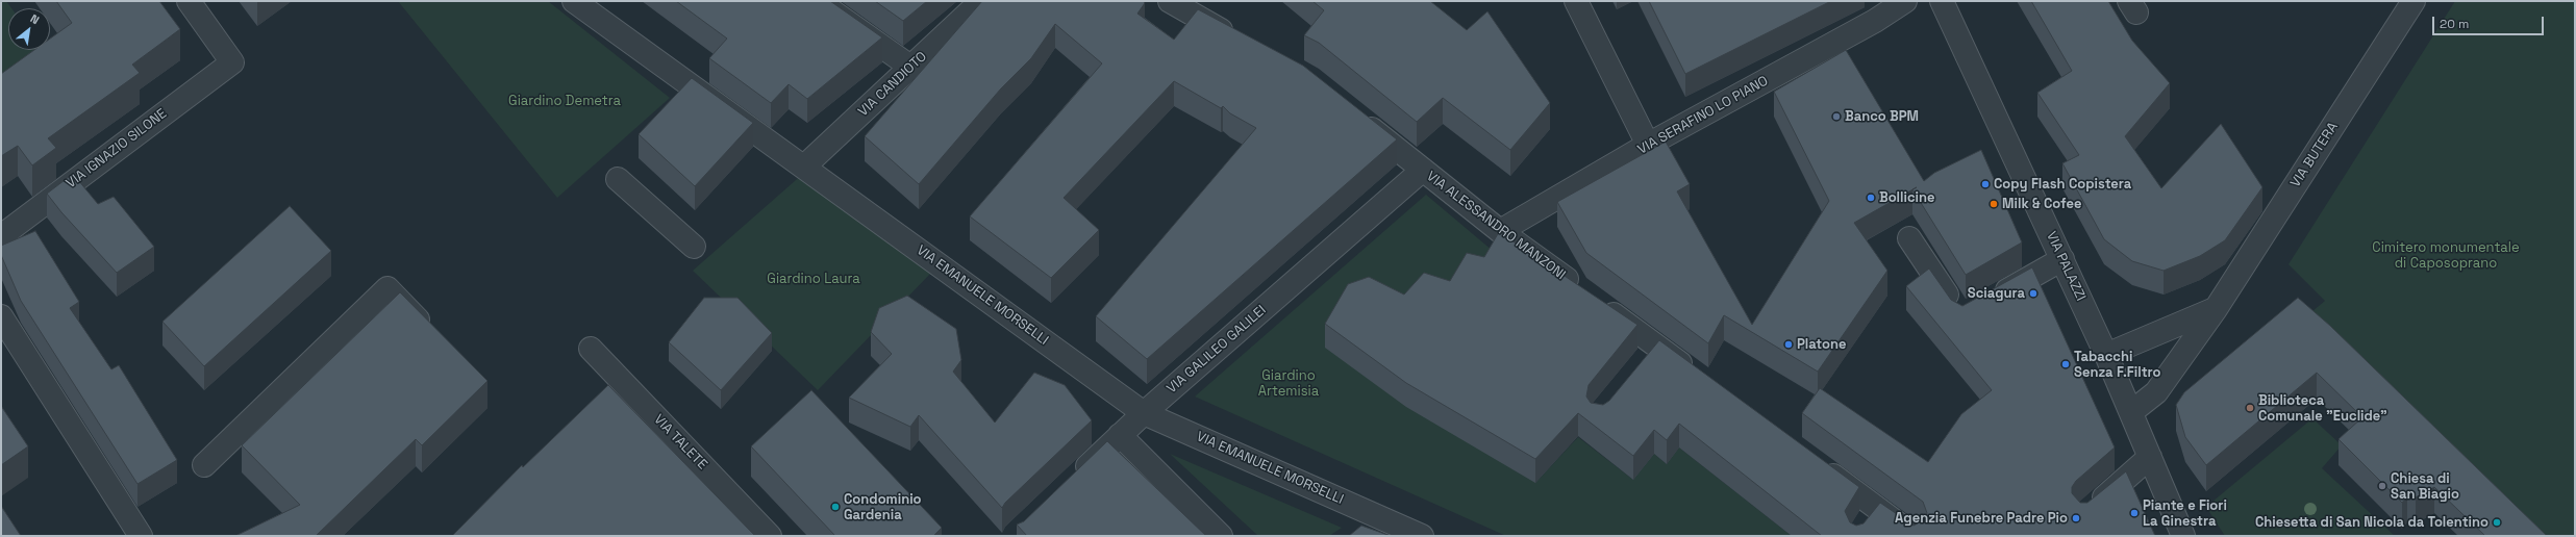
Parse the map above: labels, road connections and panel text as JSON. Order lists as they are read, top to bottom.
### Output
{
  "streets": {
    "street": [
      "VIA CANDIOTO",
      "VIA SERAFINO LO PIANO",
      "VIA IGNAZIO SILONE",
      "VIA BUTERA",
      "VIA ALESSANDRO MANZONI",
      "VIA PALAZZI",
      "VIA EMANUELE MORSELLI",
      "VIA GALILEO GALILEI",
      "VIA TALETE"
    ]
  },
  "crossings": [
    ["VIA CANDIOTO", "VIA EMANUELE MORSELLI"],
    ["VIA SERAFINO LO PIANO", "VIA ALESSANDRO MANZONI"],
    ["VIA BUTERA", "VIA PALAZZI"],
    ["VIA ALESSANDRO MANZONI", "VIA GALILEO GALILEI"],
    ["VIA EMANUELE MORSELLI", "VIA GALILEO GALILEI"]
  ],
  "parks": [
    "Giardino Demetra",
    "Cimitero monumentale di Caposoprano",
    "Giardino Laura",
    "Giardino Artemisia"
  ],
  "places": [
    "Banco BPM",
    "Copy Flash Copistera",
    "Bollicine",
    "Milk & Cofee",
    "Sciagura",
    "Platone",
    "Tabacchi Senza F.Filtro",
    "Biblioteca Comunale \"Euclide\"",
    "Chiesa di San Biagio",
    "Condominio Gardenia",
    "Piante e Fiori La Ginestra",
    "Agenzia Funebre Padre Pio",
    "Chiesetta di San Nicola da Tolentino"
  ],
  "scale_bar": "20 m",
  "north": "top right"
}
